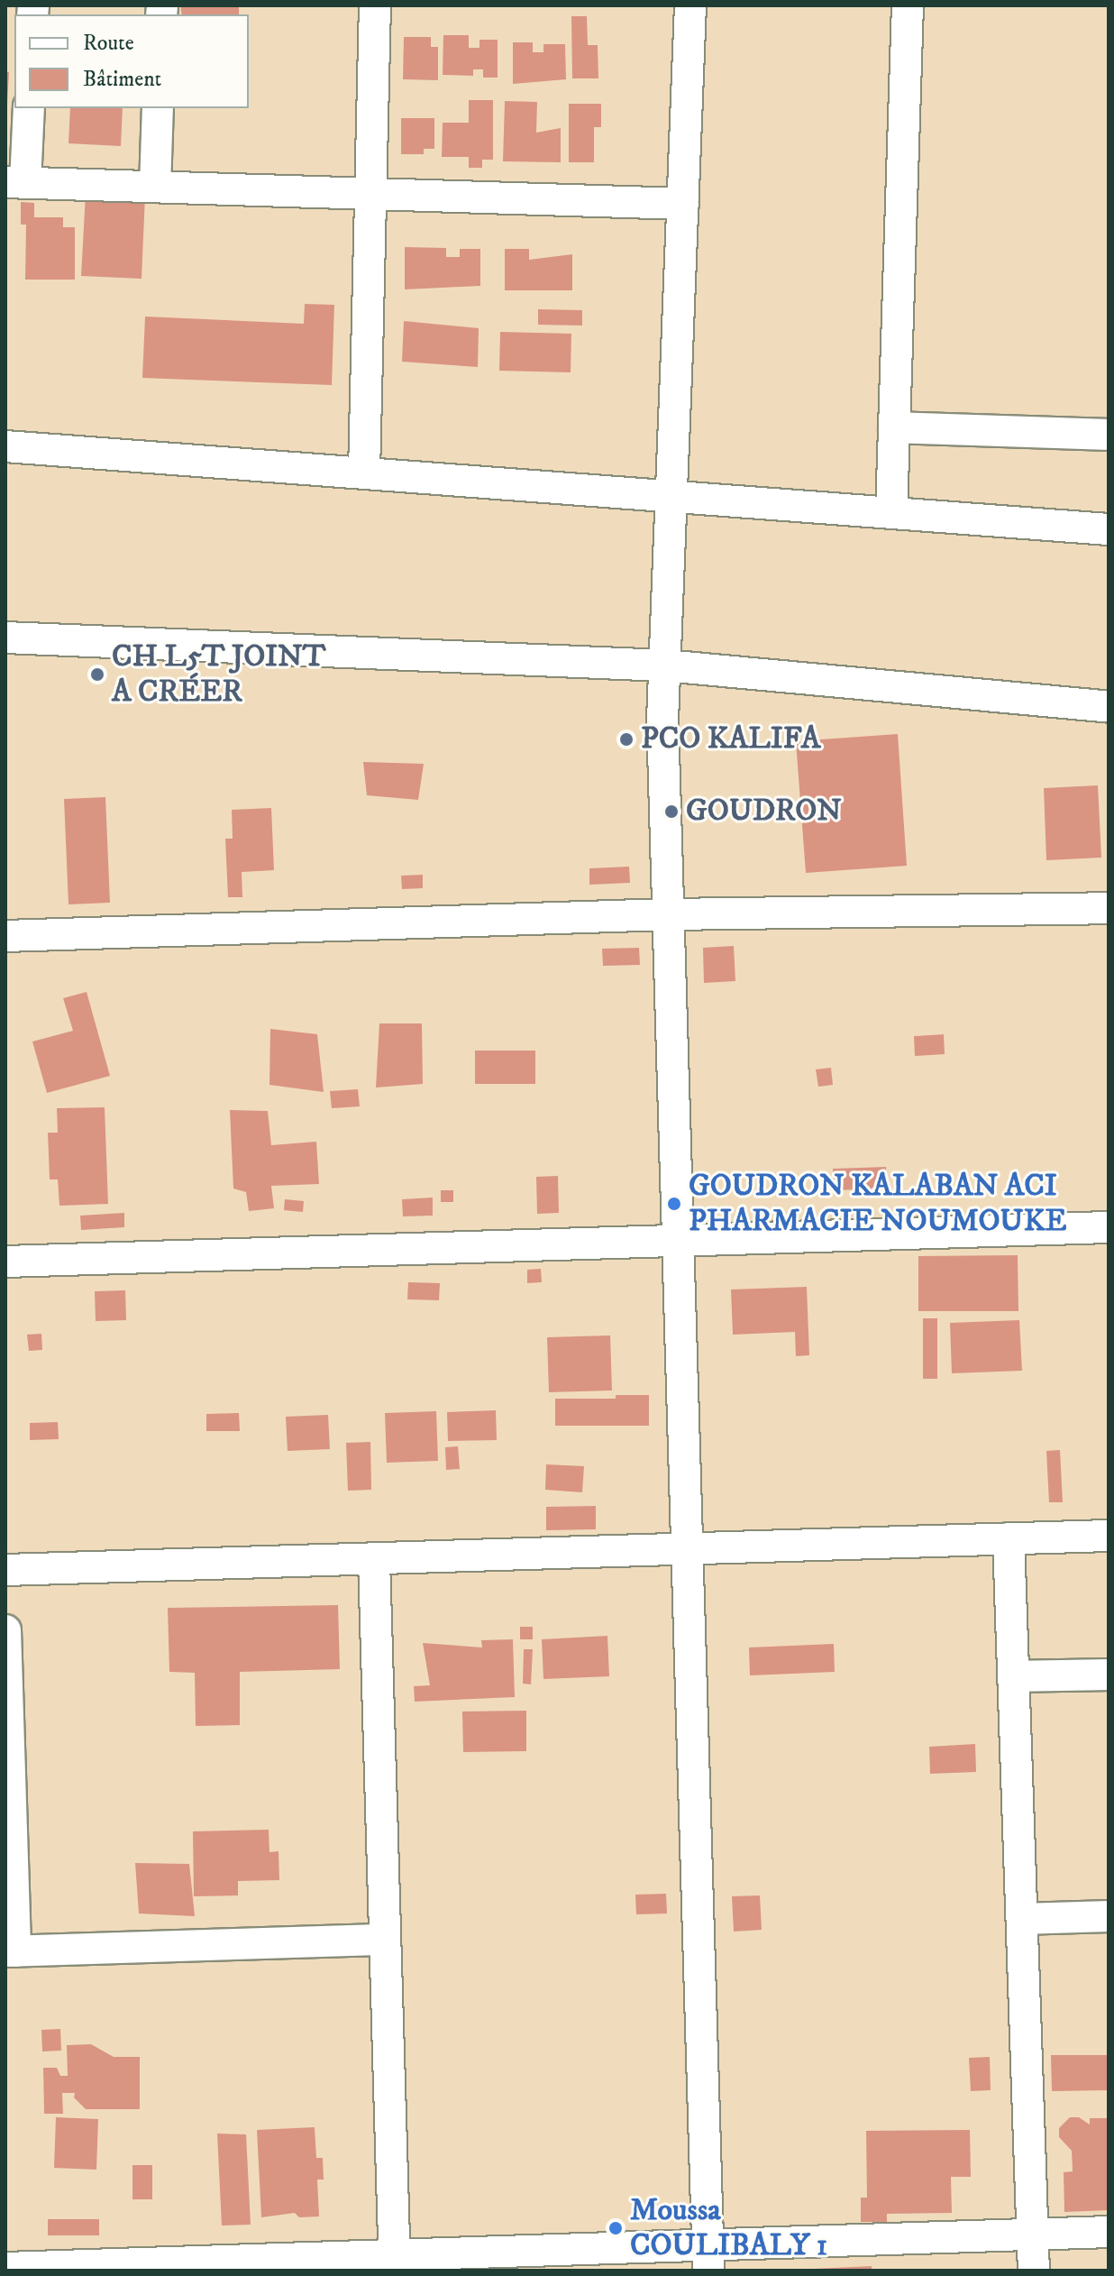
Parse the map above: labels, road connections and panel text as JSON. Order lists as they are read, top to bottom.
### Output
{
  "places": [
    "CH L5T JOINT A CRÉER",
    "PCO KALIFA",
    "GOUDRON",
    "GOUDRON KALABAN ACI PHARMACIE NOUMOUKE",
    "Moussa COULIBALY 1"
  ],
  "legend": ["Route", "Bâtiment"]
}
